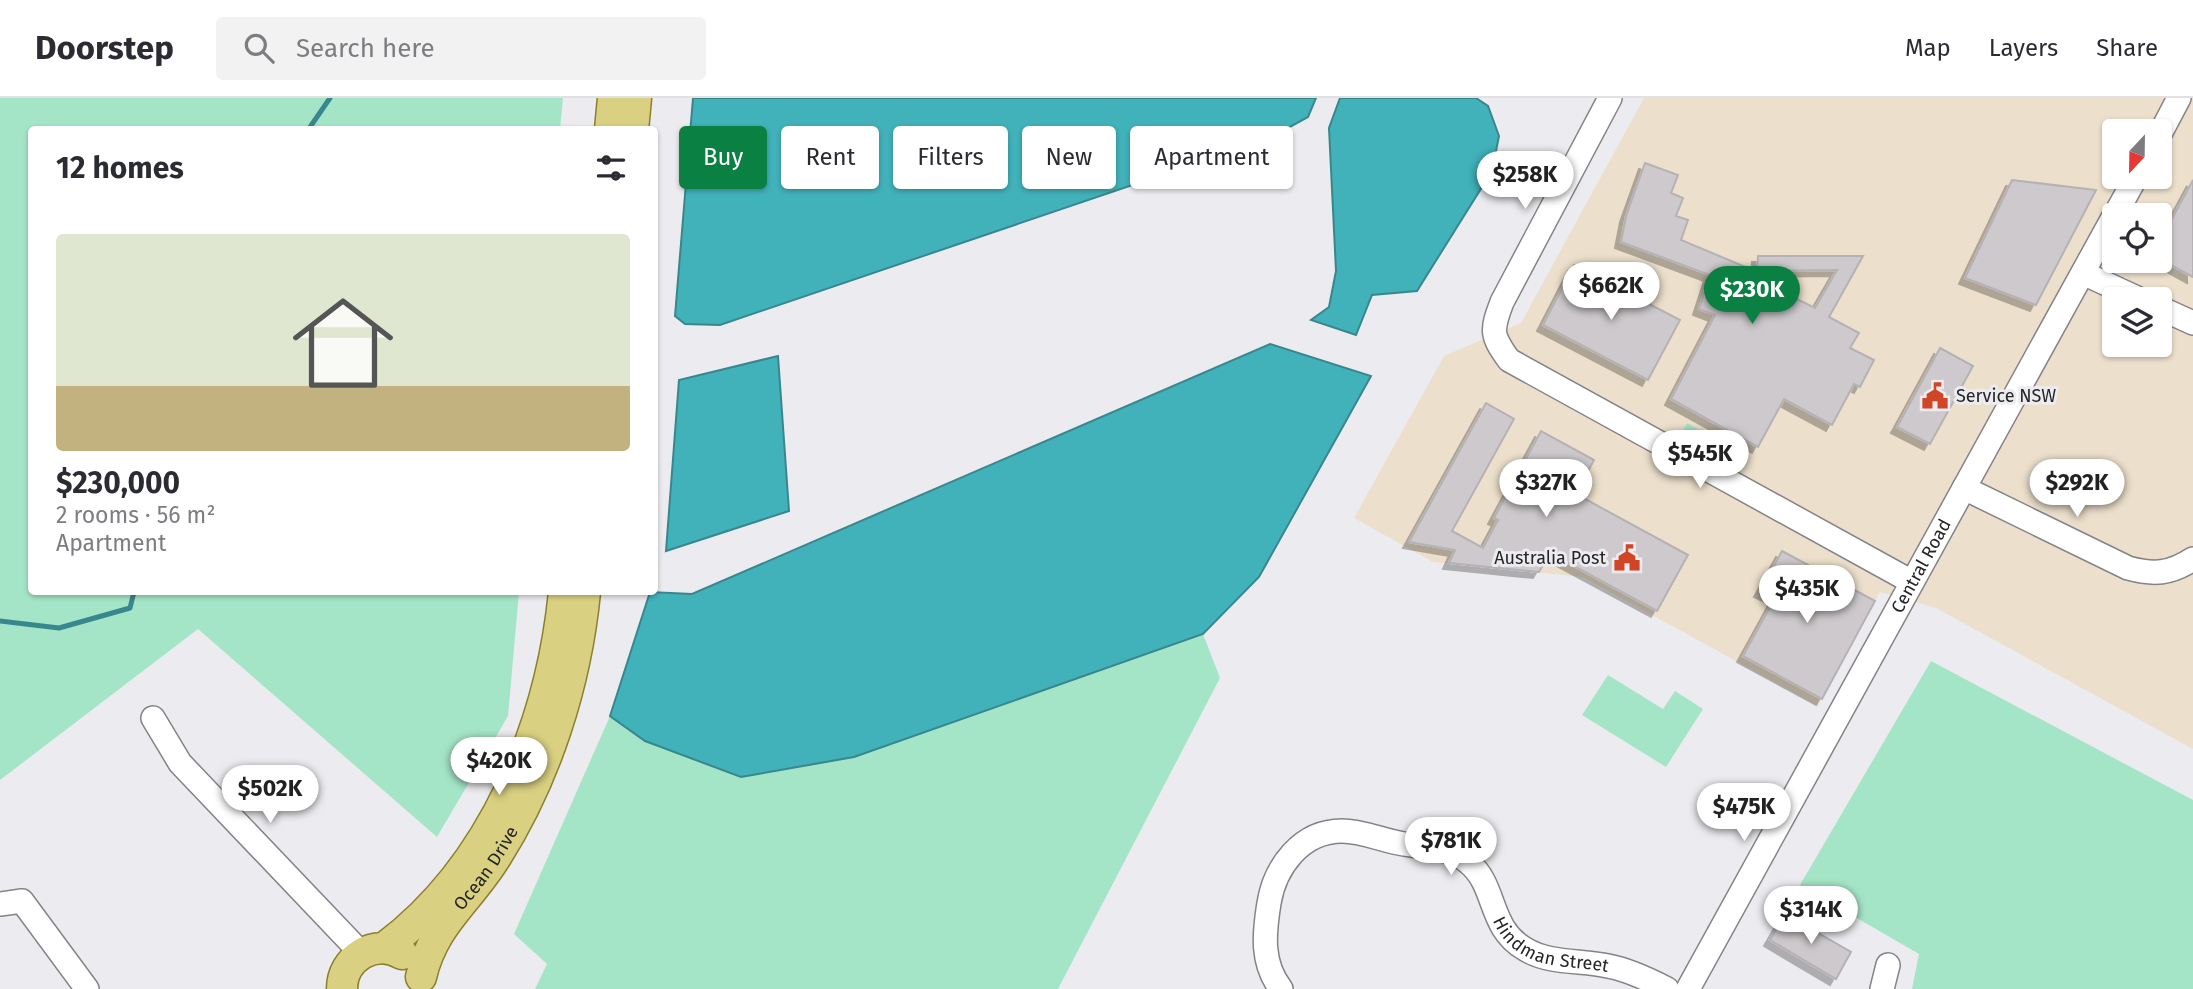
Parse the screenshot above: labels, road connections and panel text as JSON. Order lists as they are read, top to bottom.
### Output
{
  "streets": {
    "main road": ["Ocean Drive"],
    "street": ["Central Road", "Hindman Street"]
  },
  "places": {
    "public building": ["Service NSW", "Australia Post"]
  },
  "north": "bottom",
  "page": {
    "header": "Doorstep",
    "search": "Search here",
    "nav": ["Map", "Layers", "Share"],
    "chip": [
      "Buy",
      "Rent",
      "Filters",
      "New",
      "Apartment"
    ],
    "heading": "12 homes",
    "price": [
      "$258K",
      "$662K",
      "$230K",
      "$545K",
      "$327K",
      "$292K",
      "$435K",
      "$420K",
      "$502K",
      "$475K",
      "$781K",
      "$314K"
    ],
    "list": [
      {
        "name": "$230,000",
        "note": "2 rooms · 56 m² · Apartment"
      }
    ]
  }
}
